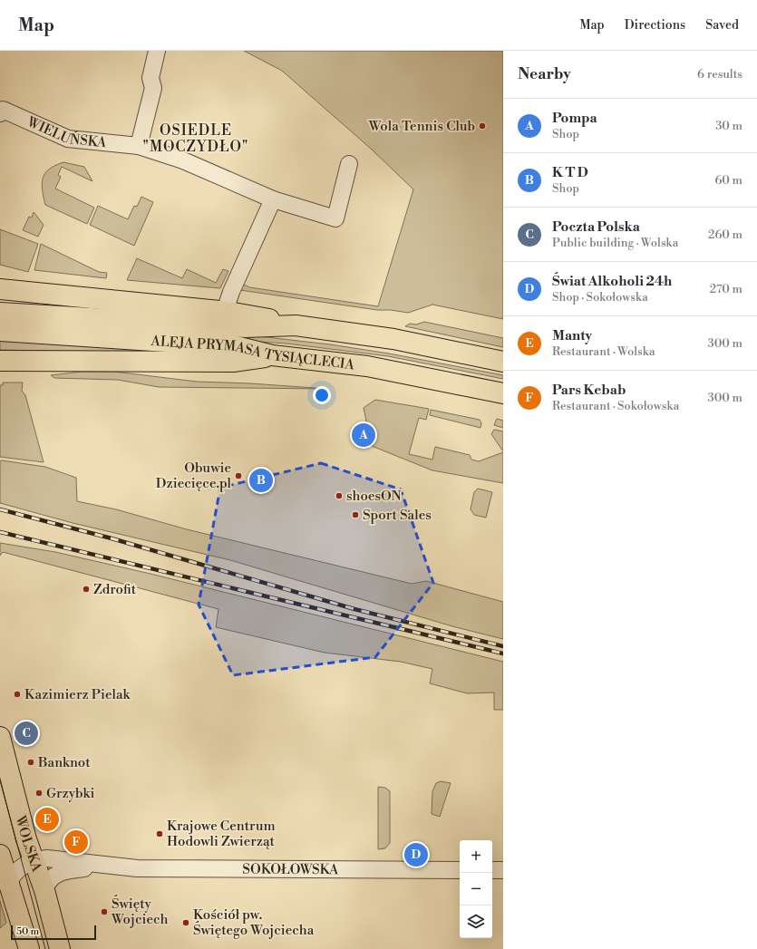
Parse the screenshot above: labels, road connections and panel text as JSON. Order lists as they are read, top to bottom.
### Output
{
  "streets": {
    "main road": ["ALEJA PRYMASA TYSIĄCLECIA", "WOLSKA"],
    "street": ["WIELUŃSKA", "SOKOŁOWSKA"]
  },
  "crossings": [
    ["WOLSKA", "SOKOŁOWSKA"]
  ],
  "districts": ["OSIEDLE \"MOCZYDŁO\""],
  "places": [
    "Wola Tennis Club",
    "Obuwie Dziecięce.pl",
    "shoesON",
    "Sport Sales",
    "Zdrofit",
    "Kazimierz Pielak",
    "Banknot",
    "Grzybki",
    "Krajowe Centrum Hodowli Zwierząt",
    "Święty Wojciech",
    "Kościół pw. Świętego Wojciecha"
  ],
  "scale_bar": "50 m",
  "page": {
    "header": "Map",
    "nav": ["Map", "Directions", "Saved"],
    "heading": ["Nearby", "6 results"],
    "list": [
      {
        "mark": "A",
        "name": "Pompa",
        "note": "Shop",
        "value": "30 m"
      },
      {
        "mark": "B",
        "name": "K T D",
        "note": "Shop",
        "value": "60 m"
      },
      {
        "mark": "C",
        "name": "Poczta Polska",
        "note": "Public building · Wolska",
        "value": "260 m"
      },
      {
        "mark": "D",
        "name": "Świat Alkoholi 24h",
        "note": "Shop · Sokołowska",
        "value": "270 m"
      },
      {
        "mark": "E",
        "name": "Manty",
        "note": "Restaurant · Wolska",
        "value": "300 m"
      },
      {
        "mark": "F",
        "name": "Pars Kebab",
        "note": "Restaurant · Sokołowska",
        "value": "300 m"
      }
    ],
    "pins": [
      "A",
      "B",
      "C",
      "E",
      "F",
      "D"
    ],
    "map_buttons": ["+", "−"],
    "scale": "50 m"
  }
}
